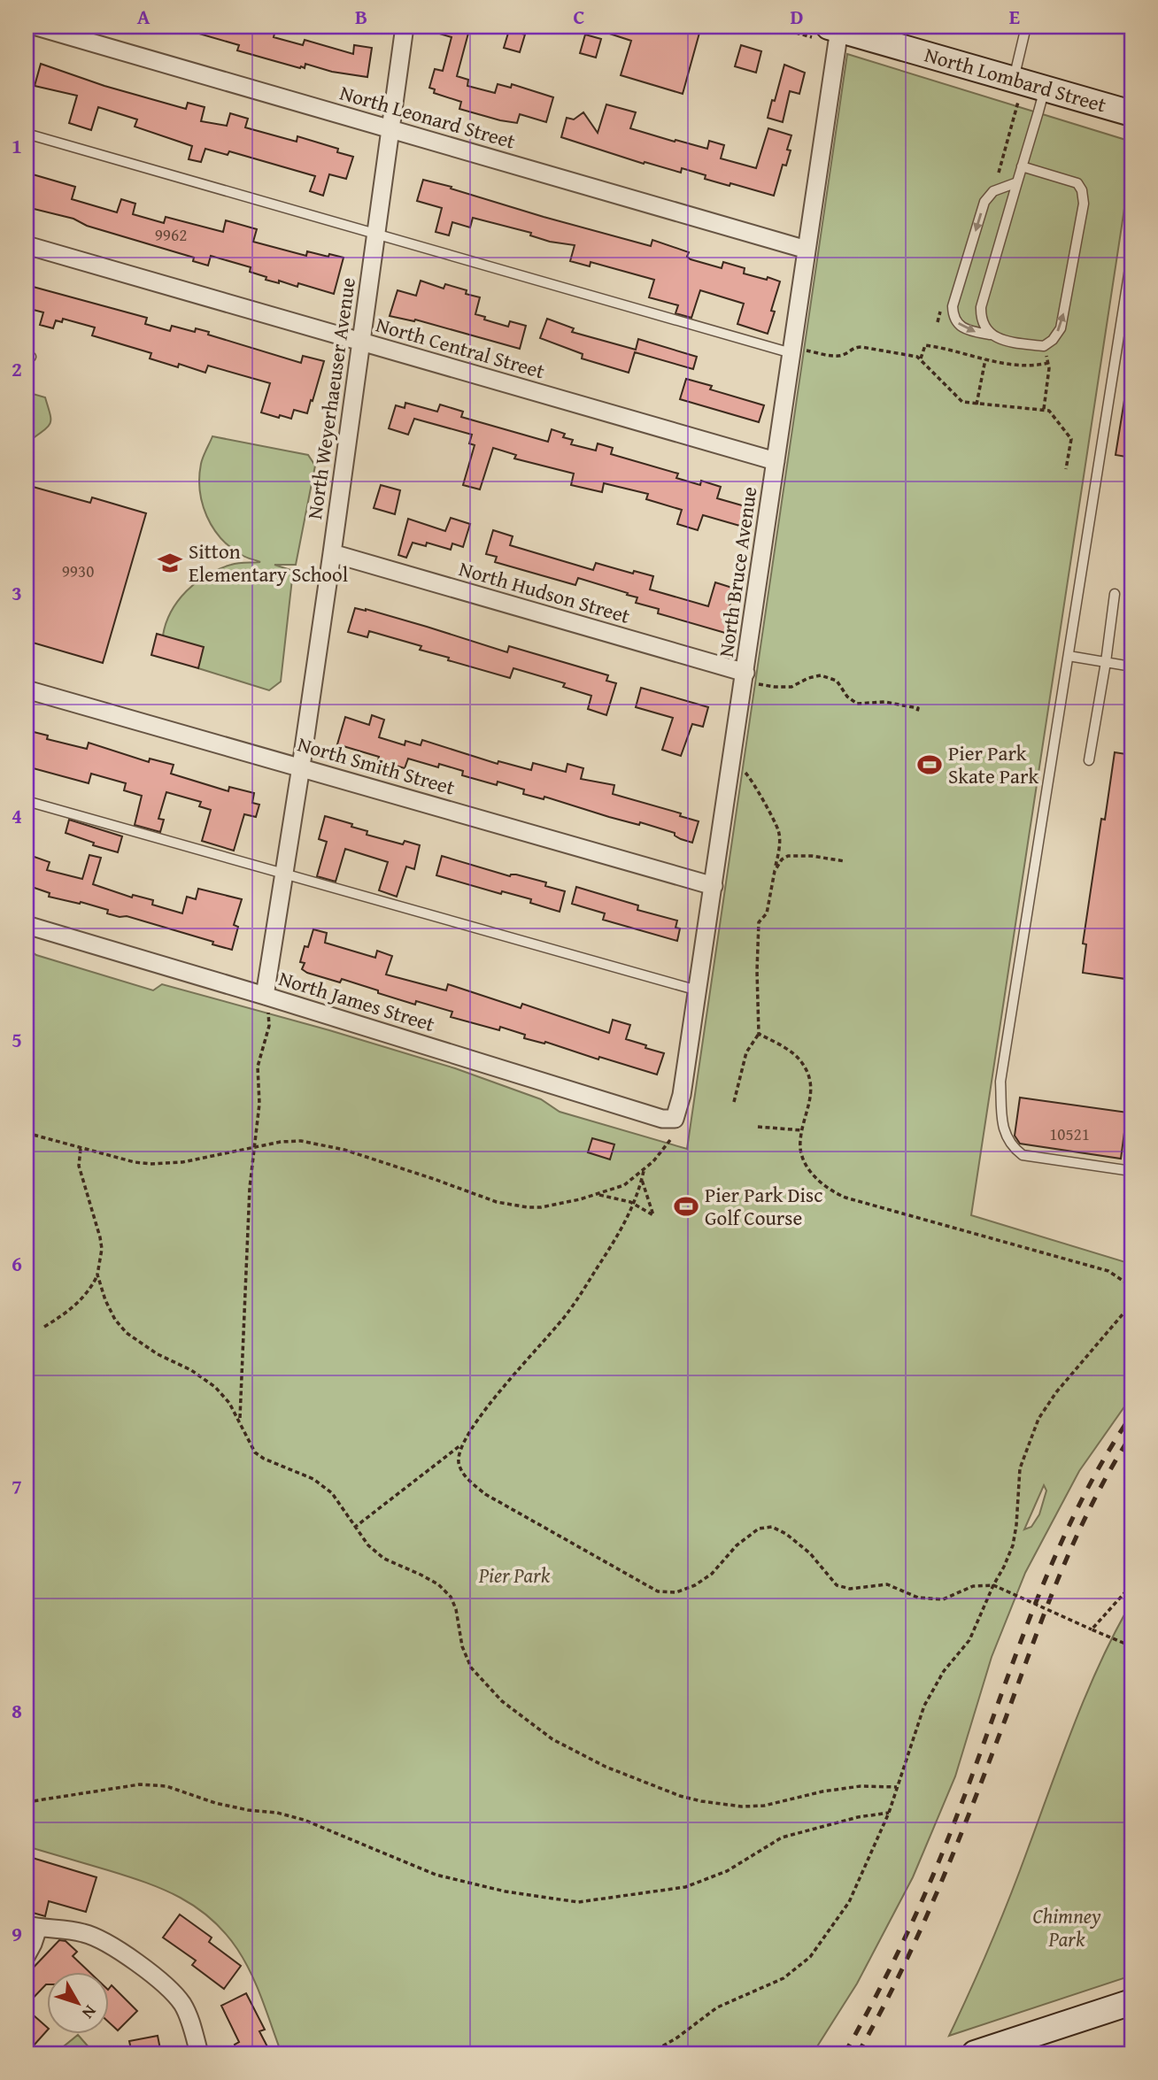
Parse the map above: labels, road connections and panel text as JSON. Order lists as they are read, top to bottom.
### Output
{
  "streets": {
    "main road": ["North Lombard Street"],
    "street": [
      "North Leonard Street",
      "North Central Street",
      "North Weyerhaeuser Avenue",
      "North Bruce Avenue",
      "North Hudson Street",
      "North Smith Street",
      "North James Street"
    ]
  },
  "crossings": [
    ["North Lombard Street", "North Bruce Avenue"],
    ["North Leonard Street", "North Weyerhaeuser Avenue"],
    ["North Leonard Street", "North Bruce Avenue"],
    ["North Central Street", "North Weyerhaeuser Avenue"],
    ["North Central Street", "North Bruce Avenue"],
    ["North Weyerhaeuser Avenue", "North Hudson Street"],
    ["North Weyerhaeuser Avenue", "North Smith Street"],
    ["North Weyerhaeuser Avenue", "North James Street"],
    ["North Bruce Avenue", "North Hudson Street"],
    ["North Bruce Avenue", "North Smith Street"],
    ["North Bruce Avenue", "North James Street"]
  ],
  "parks": ["Pier Park", "Chimney Park"],
  "places": {
    "school or university": ["Sitton Elementary School"],
    "sports": ["Pier Park Skate Park", "Pier Park Disc Golf Course"]
  },
  "house_numbers": ["9962", "9930", "10521"],
  "north": "bottom right",
  "grid": {
    "columns": [
      "A",
      "B",
      "C",
      "D",
      "E"
    ],
    "rows": [
      "1",
      "2",
      "3",
      "4",
      "5",
      "6",
      "7",
      "8",
      "9"
    ]
  }
}
